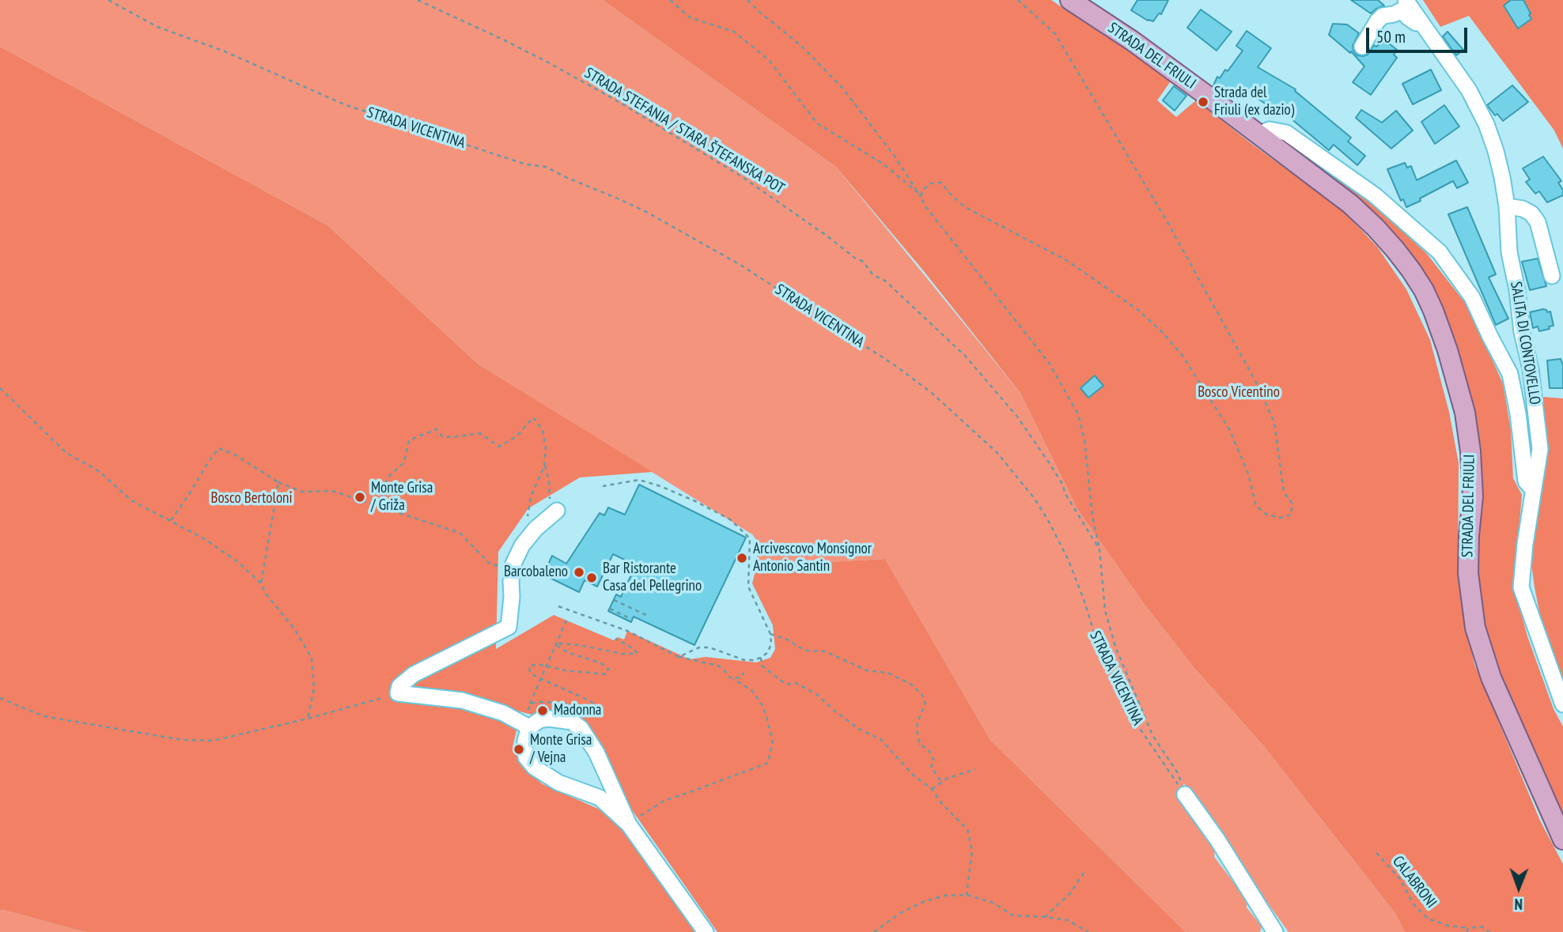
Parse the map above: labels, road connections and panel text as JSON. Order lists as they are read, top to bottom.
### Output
{
  "streets": {
    "main road": ["STRADA DEL FRIULI"],
    "street": ["SALITA DI CONTOVELLO"],
    "path": ["STRADA VICENTINA", "STRADA STEFANIA / STARA ŠTEFANSKA POT", "CALABRONI"]
  },
  "crossings": [
    ["STRADA VICENTINA", "STRADA STEFANIA / STARA ŠTEFANSKA POT"]
  ],
  "parks": ["Bosco Vicentino", "Bosco Bertoloni"],
  "places": [
    "Strada del Friuli (ex dazio)",
    "Monte Grisa / Griža",
    "Arcivescovo Monsignor Antonio Santin",
    "Barcobaleno",
    "Bar Ristorante Casa del Pellegrino",
    "Madonna",
    "Monte Grisa / Vejna"
  ],
  "scale_bar": "50 m",
  "north": "bottom"
}
